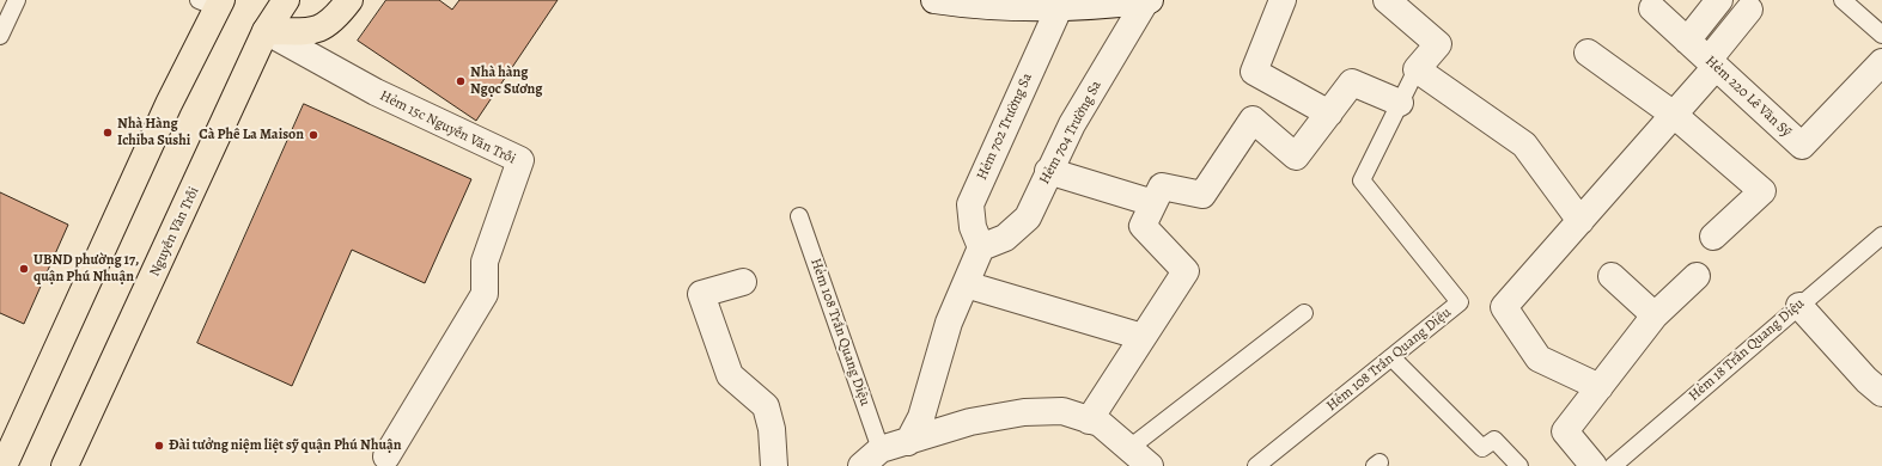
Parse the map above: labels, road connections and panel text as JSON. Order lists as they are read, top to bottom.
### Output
{
  "streets": {
    "main road": ["Nguyễn Văn Trỗi"],
    "street": [
      "Hẻm 220 Lê Văn Sỹ",
      "Hẻm 702 Trường Sa",
      "Hẻm 15c Nguyễn Văn Trỗi",
      "Hẻm 704 Trường Sa"
    ],
    "lane": ["Hẻm 108 Trần Quang Diệu", "Hẻm 18 Trần Quang Diệu"]
  },
  "crossings": [
    ["Hẻm 702 Trường Sa", "Hẻm 704 Trường Sa"],
    ["Hẻm 15c Nguyễn Văn Trỗi", "Nguyễn Văn Trỗi"]
  ],
  "places": [
    "Nhà hàng Ngọc Sương",
    "Nhà Hàng Ichiba Sushi",
    "Cà Phê La Maison",
    "UBND phường 17, quận Phú Nhuận",
    "Đài tưởng niệm liệt sỹ quận Phú Nhuận"
  ]
}
